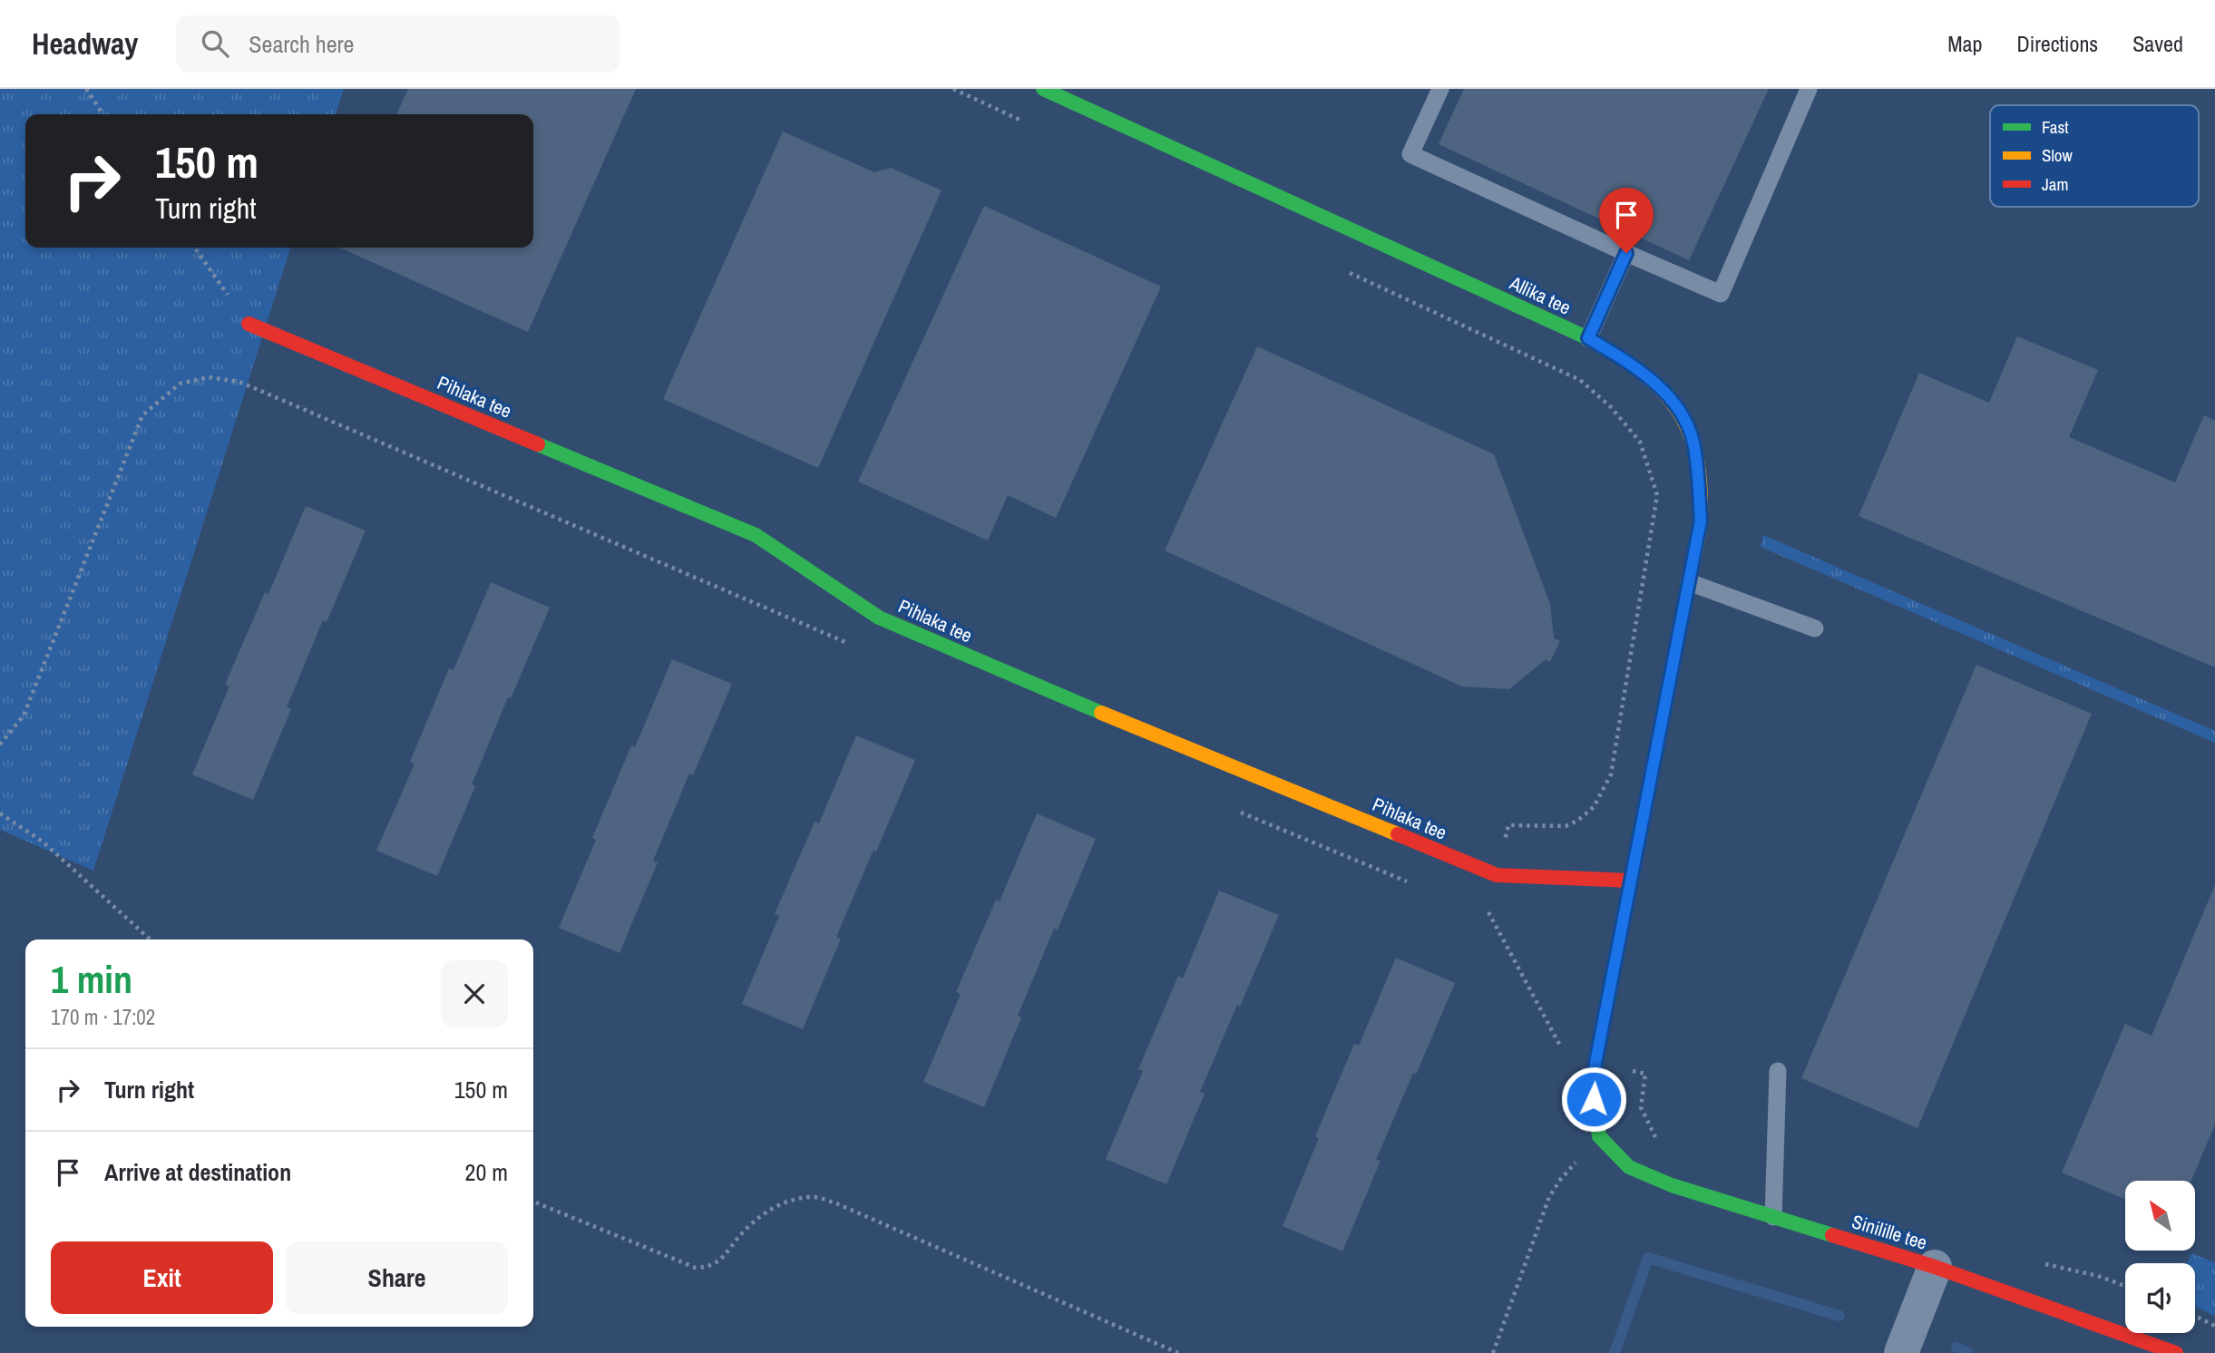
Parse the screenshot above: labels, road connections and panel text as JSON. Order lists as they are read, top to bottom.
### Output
{
  "streets": {
    "street": ["Allika tee", "Pihlaka tee", "Sinilille tee"]
  },
  "crossings": [
    ["Allika tee", "Pihlaka tee"],
    ["Allika tee", "Sinilille tee"]
  ],
  "legend": ["Fast", "Slow", "Jam"],
  "north": "top left",
  "page": {
    "header": "Headway",
    "search": "Search here",
    "nav": ["Map", "Directions", "Saved"],
    "turn": ["150 m", "Turn right"],
    "heading": ["1 min", "170 m · 17:02"],
    "list": [
      {
        "name": "Turn right",
        "value": "150 m"
      },
      {
        "name": "Arrive at destination",
        "value": "20 m"
      }
    ],
    "buttons": ["Exit", "Share"]
  }
}
